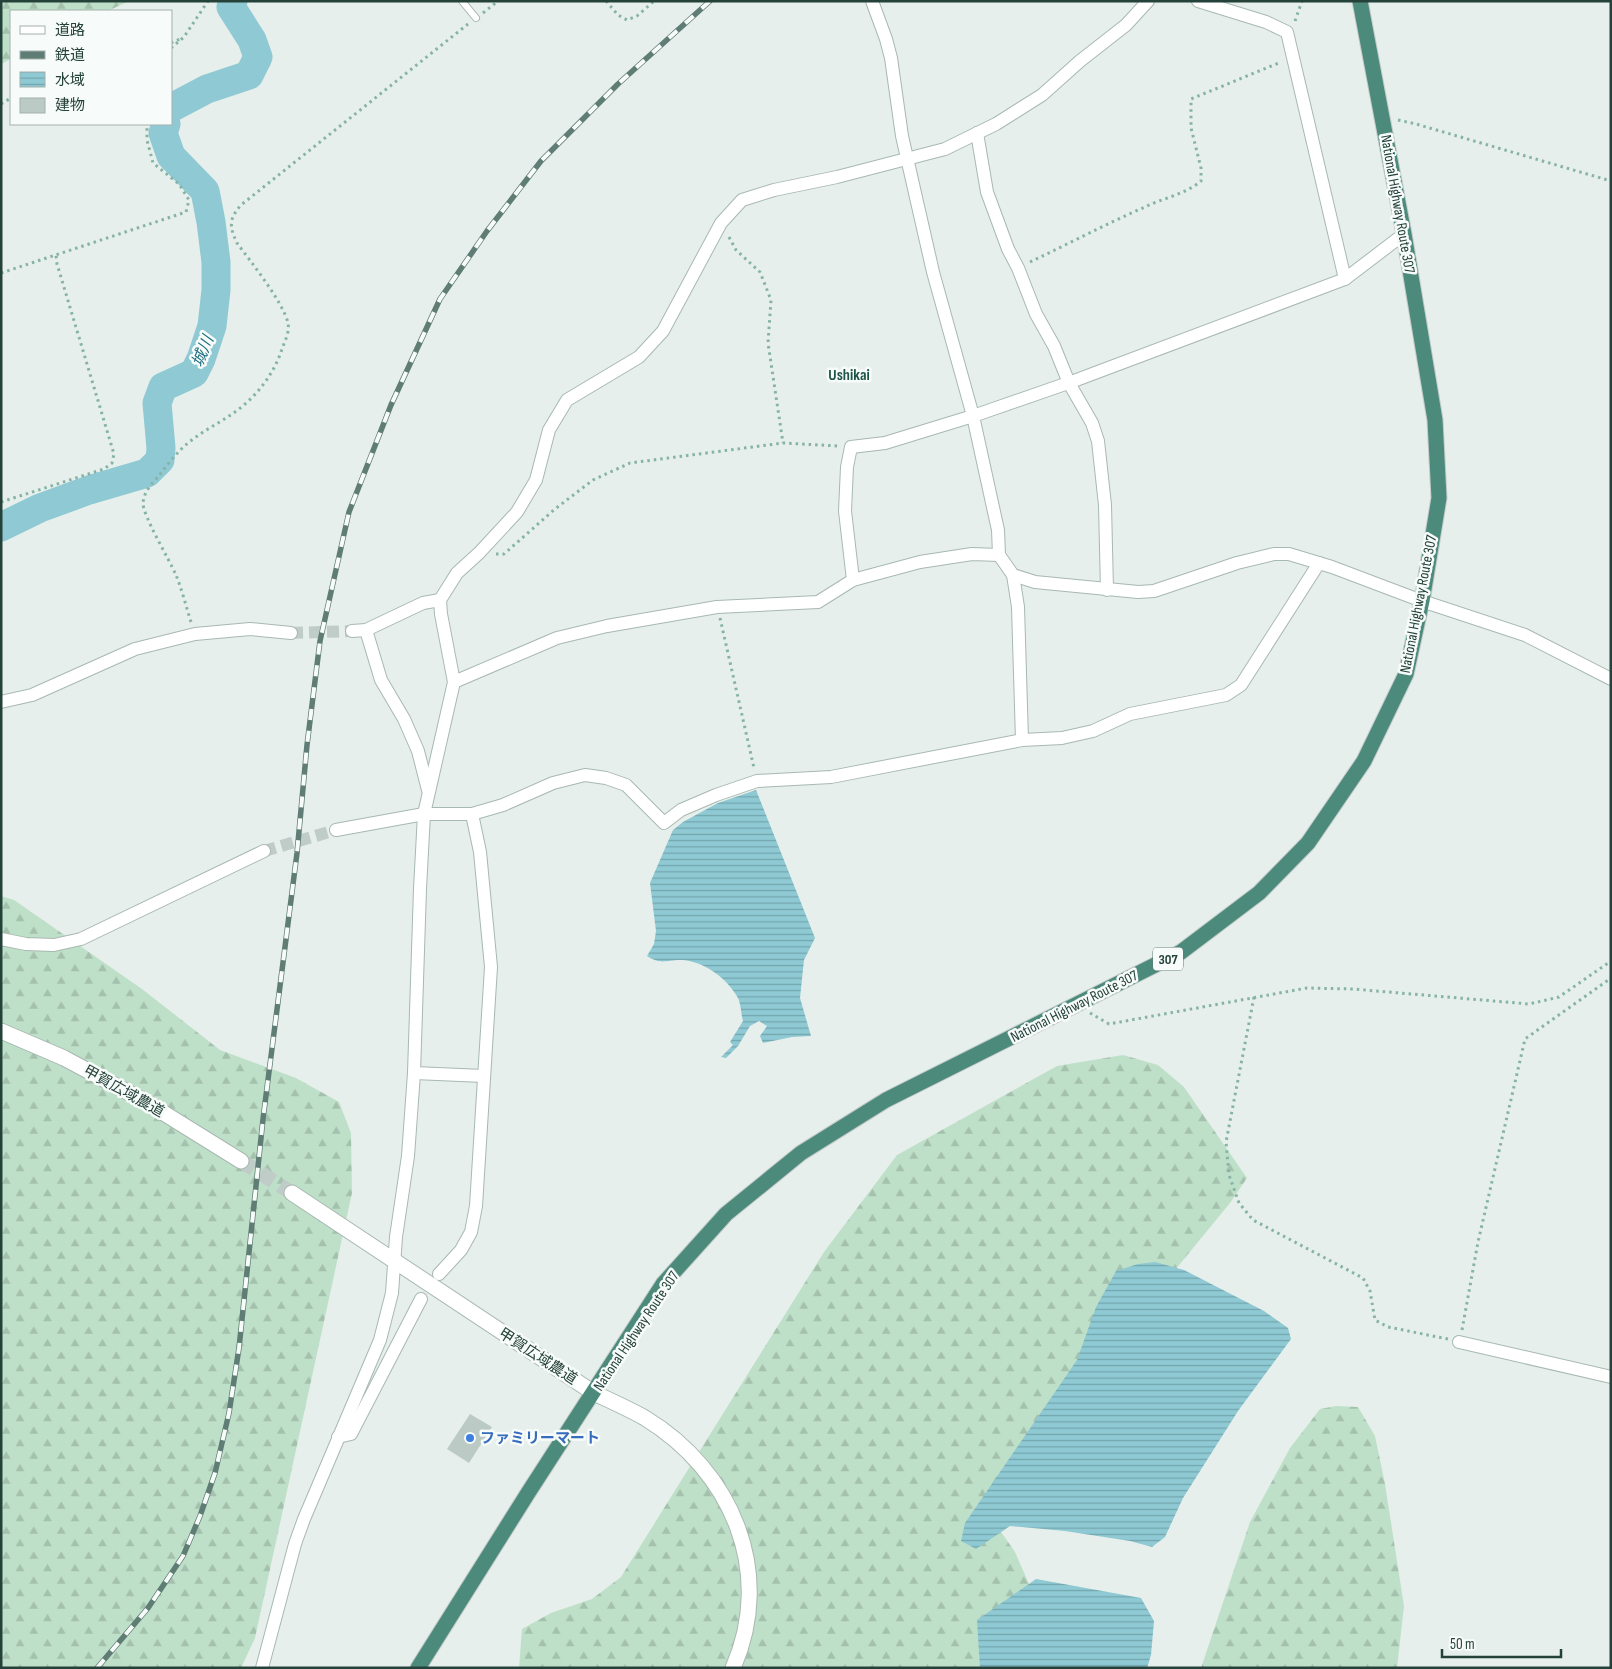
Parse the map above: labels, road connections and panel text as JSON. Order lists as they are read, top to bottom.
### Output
{
  "streets": {
    "highway": ["National Highway Route 307", "307"],
    "street": ["甲賀広域農道"]
  },
  "crossings": [
    ["National Highway Route 307", "甲賀広域農道"]
  ],
  "districts": ["Ushikai"],
  "water": ["城川"],
  "places": ["ファミリーマート"],
  "legend": [
    "道路",
    "鉄道",
    "水域",
    "建物"
  ],
  "scale_bar": "50 m"
}
